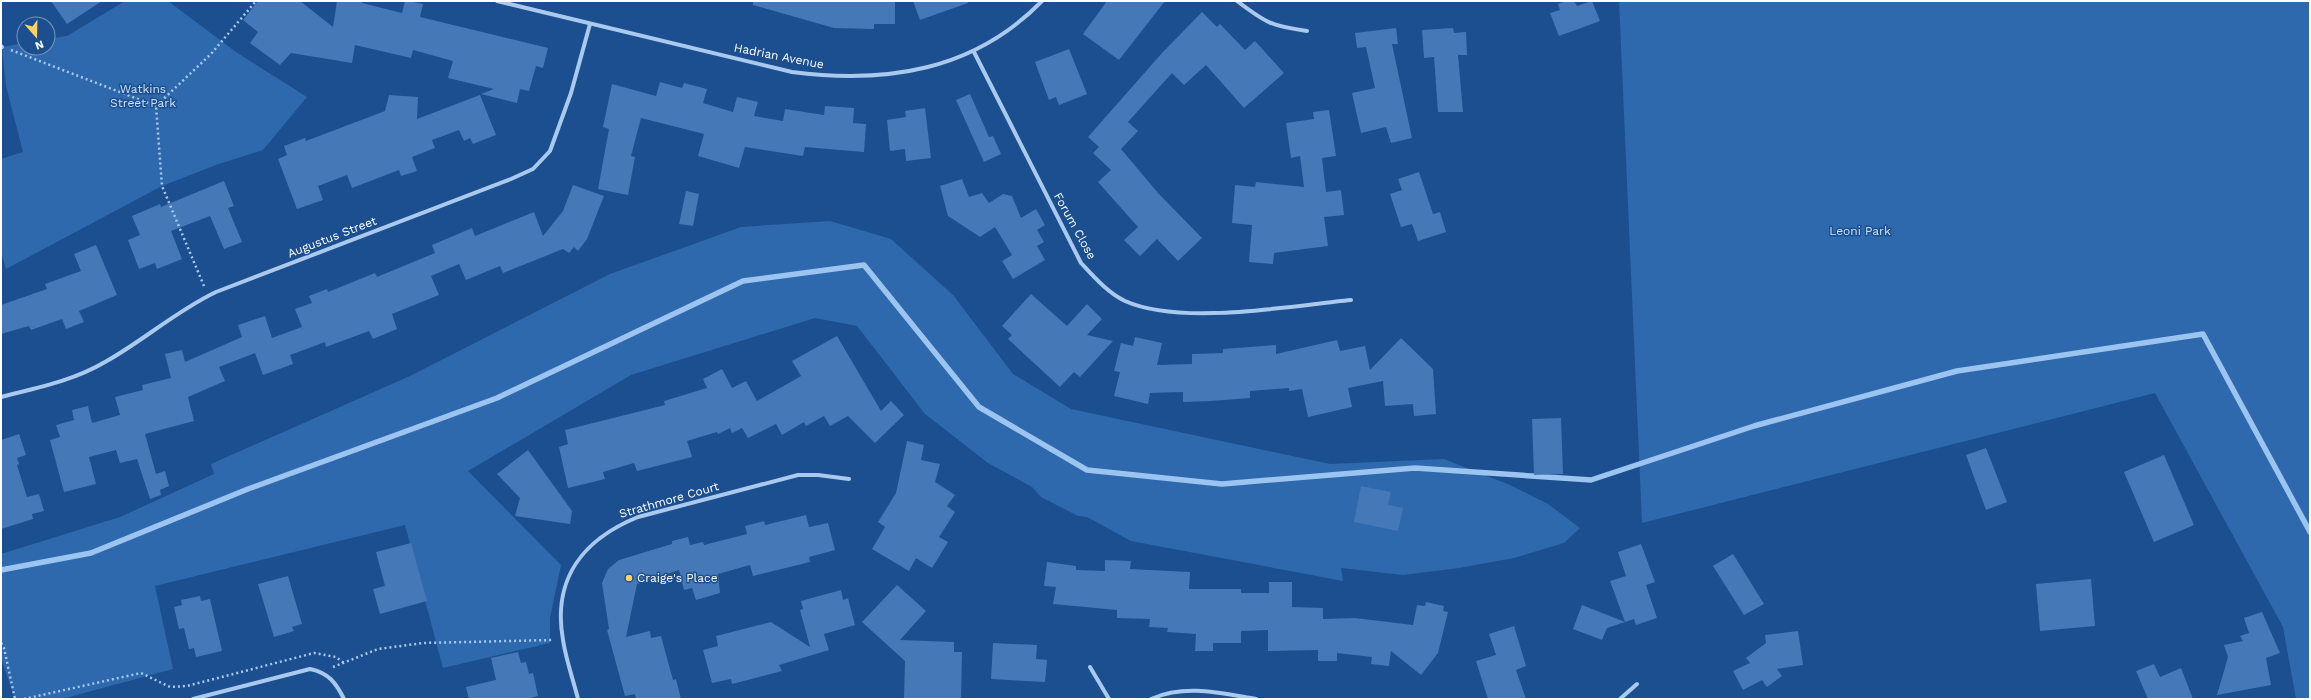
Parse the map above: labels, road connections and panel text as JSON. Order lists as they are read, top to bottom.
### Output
{
  "streets": {
    "street": [
      "Hadrian Avenue",
      "Forum Close",
      "Augustus Street",
      "Strathmore Court"
    ]
  },
  "crossings": [
    ["Hadrian Avenue", "Forum Close"],
    ["Hadrian Avenue", "Augustus Street"]
  ],
  "parks": ["Watkins Street Park", "Leoni Park"],
  "places": ["Craige's Place"],
  "north": "bottom"
}
